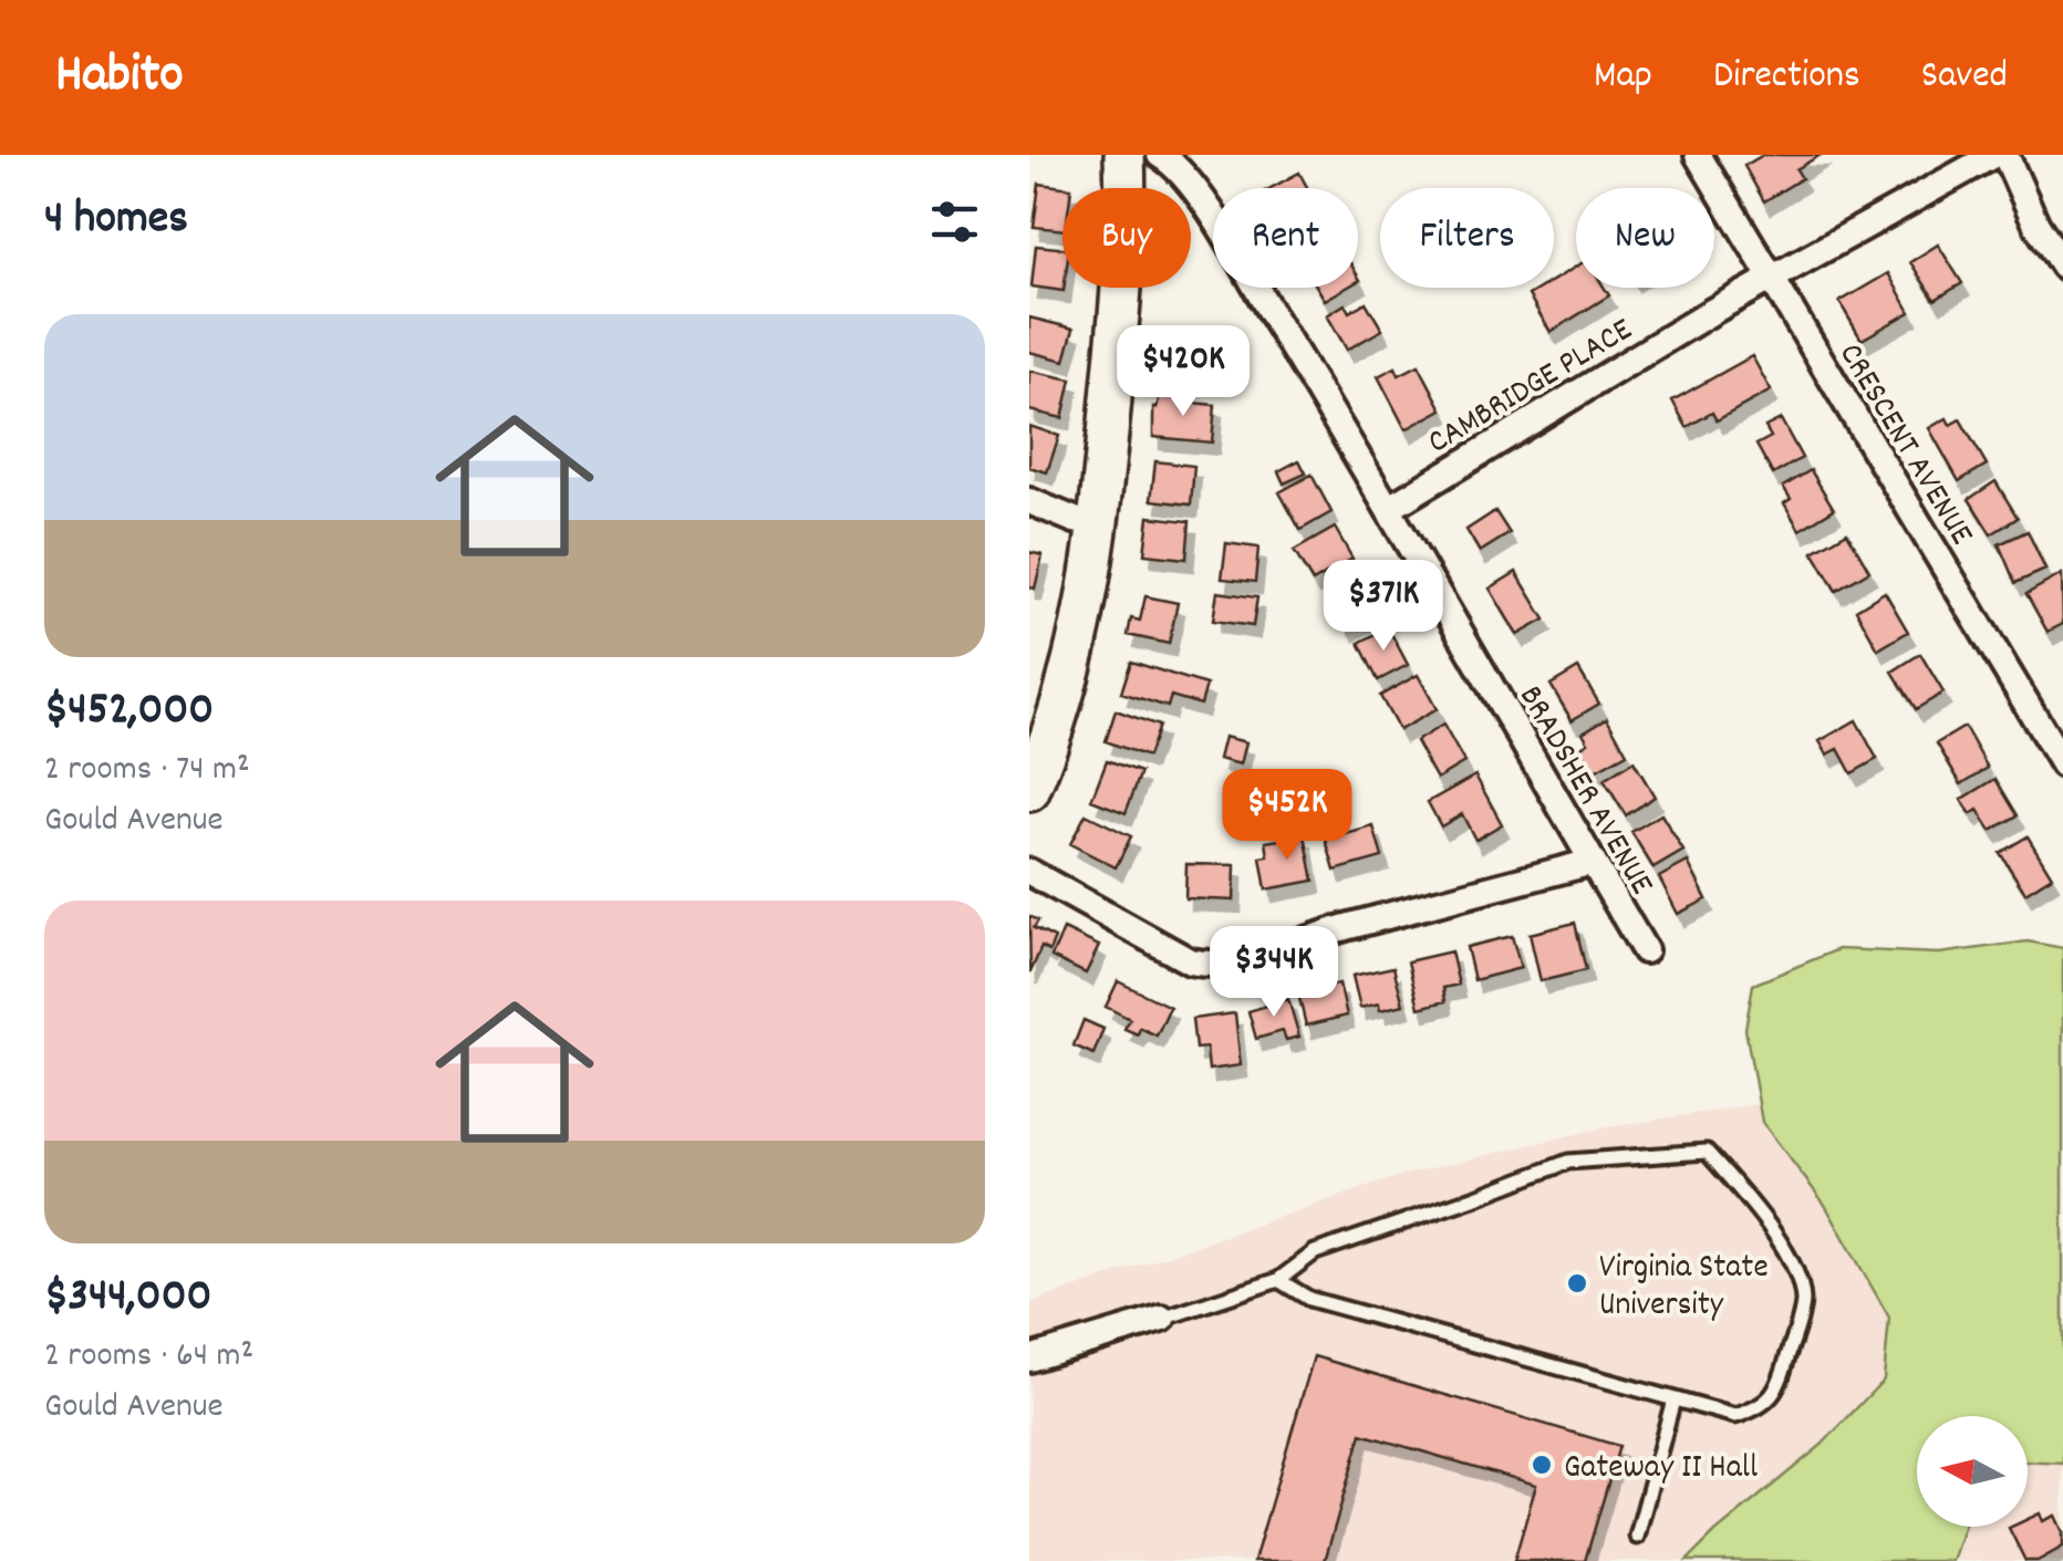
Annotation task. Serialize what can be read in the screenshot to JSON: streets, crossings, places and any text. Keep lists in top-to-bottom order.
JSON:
{
  "streets": {
    "street": ["CAMBRIDGE PLACE", "CRESCENT AVENUE", "BRADSHER AVENUE"]
  },
  "crossings": [
    ["CAMBRIDGE PLACE", "CRESCENT AVENUE"],
    ["CAMBRIDGE PLACE", "BRADSHER AVENUE"]
  ],
  "places": ["Virginia State University", "Gateway II Hall"],
  "north": "left",
  "page": {
    "header": "Habito",
    "nav": ["Map", "Directions", "Saved"],
    "heading": "4 homes",
    "chip": [
      "Buy",
      "Rent",
      "Filters",
      "New"
    ],
    "list": [
      {
        "name": "$452,000",
        "note": "2 rooms · 74 m² · Gould Avenue"
      },
      {
        "name": "$344,000",
        "note": "2 rooms · 64 m² · Gould Avenue"
      }
    ],
    "price": [
      "$420K",
      "$371K",
      "$452K",
      "$344K"
    ]
  }
}
